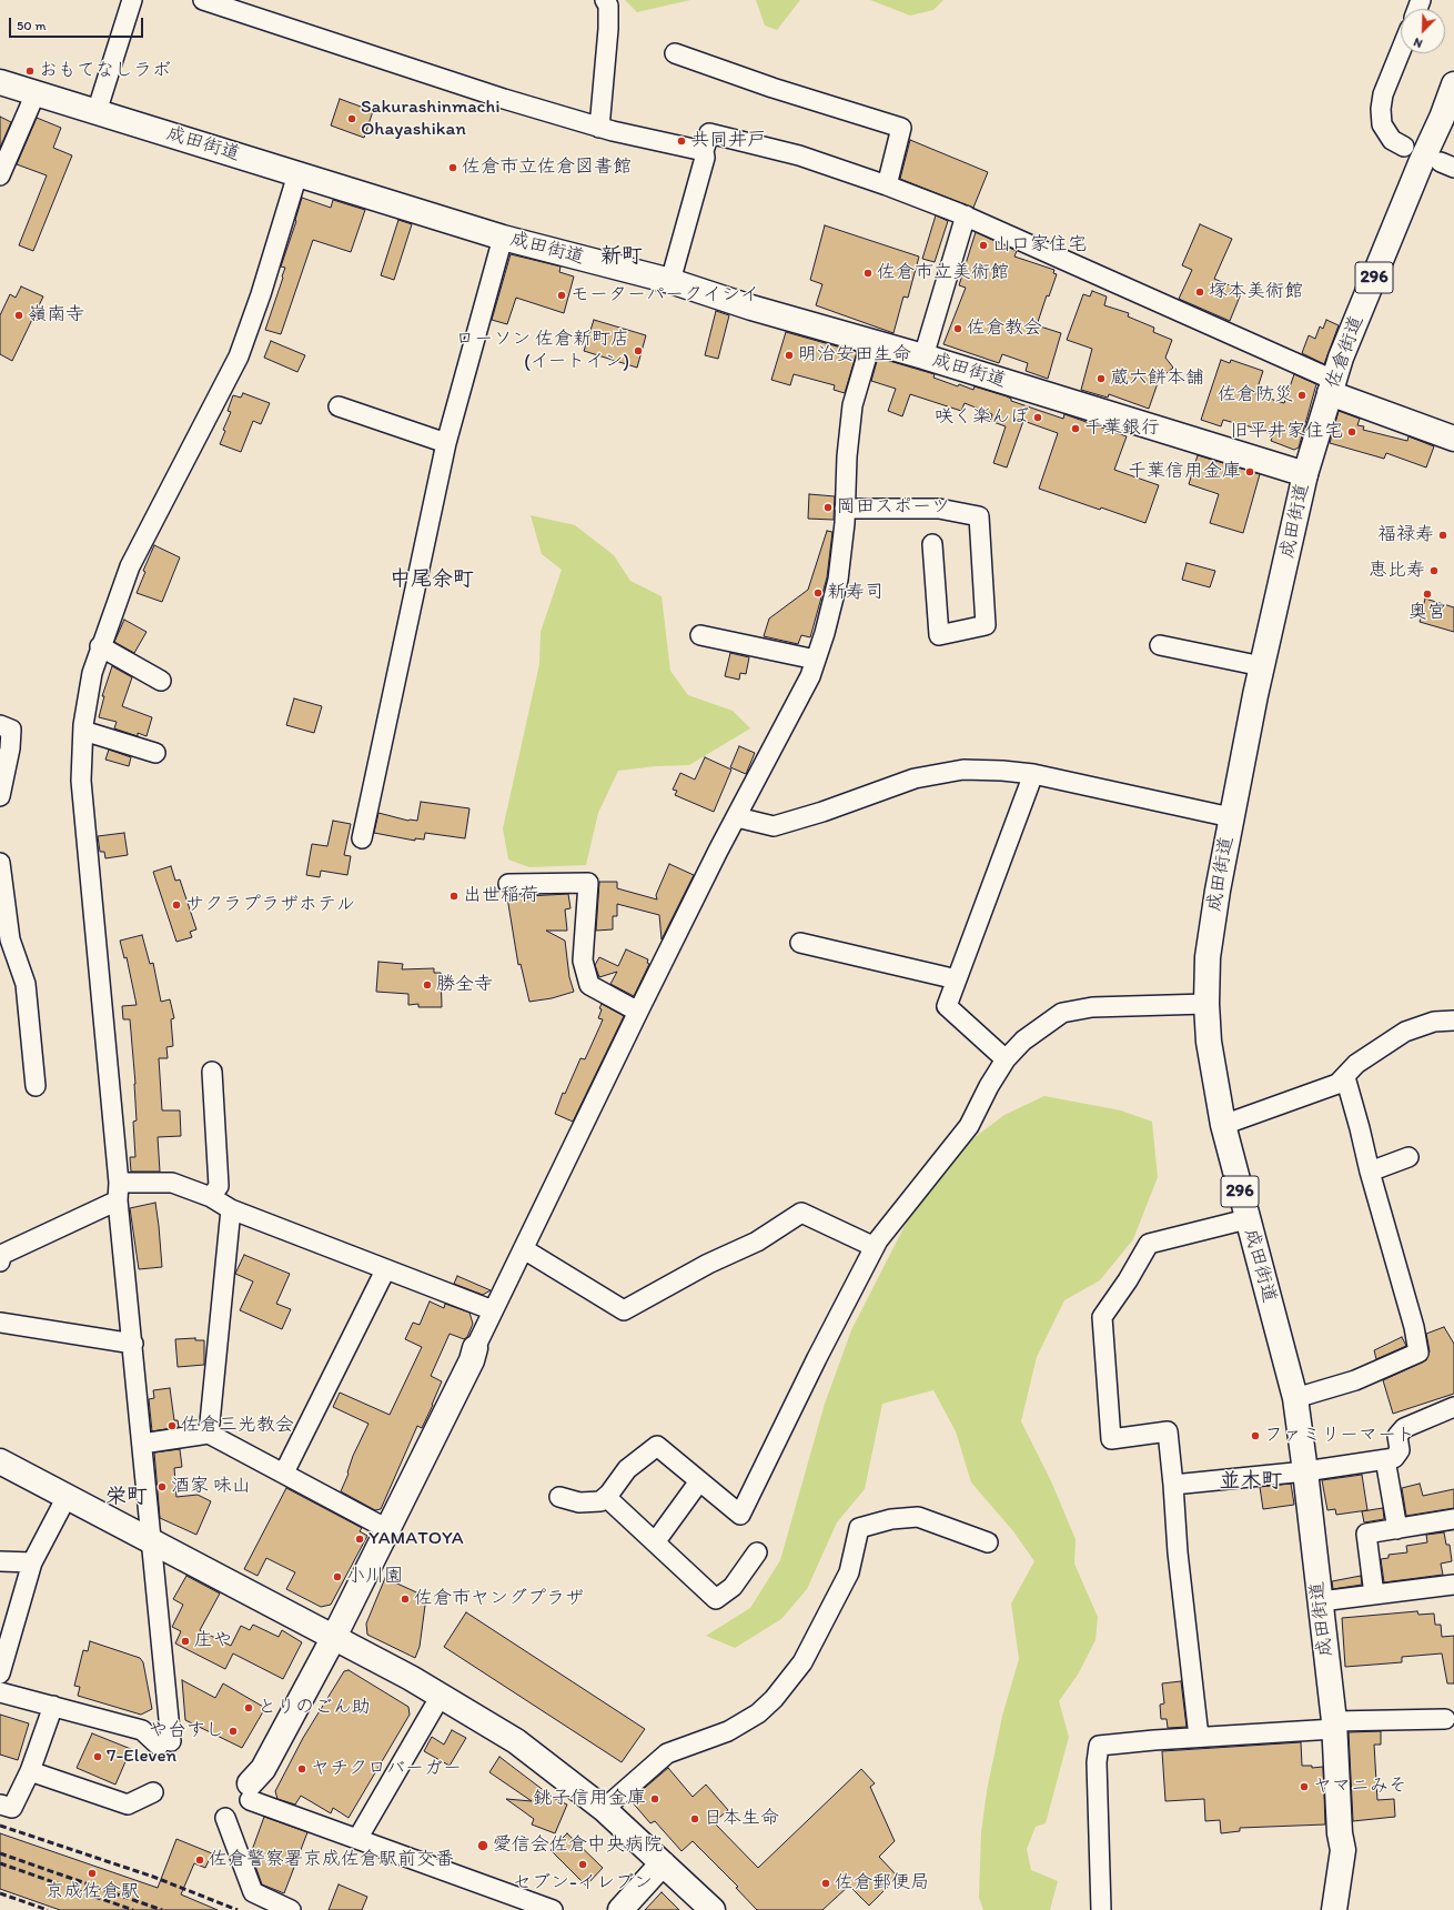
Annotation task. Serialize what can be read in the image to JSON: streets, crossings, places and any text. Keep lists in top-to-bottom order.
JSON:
{
  "streets": {
    "main road": ["成田街道", "296", "佐倉街道"]
  },
  "crossings": [
    ["成田街道", "佐倉街道"]
  ],
  "districts": [
    "新町",
    "中尾余町",
    "並木町",
    "栄町"
  ],
  "places": [
    "おもてなしラボ",
    "Sakurashinmachi Ohayashikan",
    "共同井戸",
    "佐倉市立佐倉図書館",
    "山口家住宅",
    "佐倉市立美術館",
    "塚本美術館",
    "モーターパークイシイ",
    "嶺南寺",
    "佐倉教会",
    "ローソン 佐倉新町店 (イートイン)",
    "明治安田生命",
    "蔵六餅本舗",
    "佐倉防災",
    "咲く楽んぼ",
    "千葉銀行",
    "旧平井家住宅",
    "千葉信用金庫",
    "岡田スポーツ",
    "福禄寿",
    "恵比寿",
    "新寿司",
    "奥宮",
    "出世稲荷",
    "サクラプラザホテル",
    "勝全寺",
    "佐倉三光教会",
    "ファミリーマート",
    "酒家 味山",
    "YAMATOYA",
    "小川園",
    "佐倉市ヤングプラザ",
    "庄や",
    "とりのごん助",
    "や台すし",
    "7-Eleven",
    "ヤチクロバーガー",
    "ヤマニみそ",
    "銚子信用金庫",
    "日本生命",
    "愛信会佐倉中央病院",
    "佐倉警察署京成佐倉駅前交番",
    "セブン-イレブン",
    "京成佐倉駅",
    "佐倉郵便局"
  ],
  "scale_bar": "50 m",
  "north": "bottom left"
}
